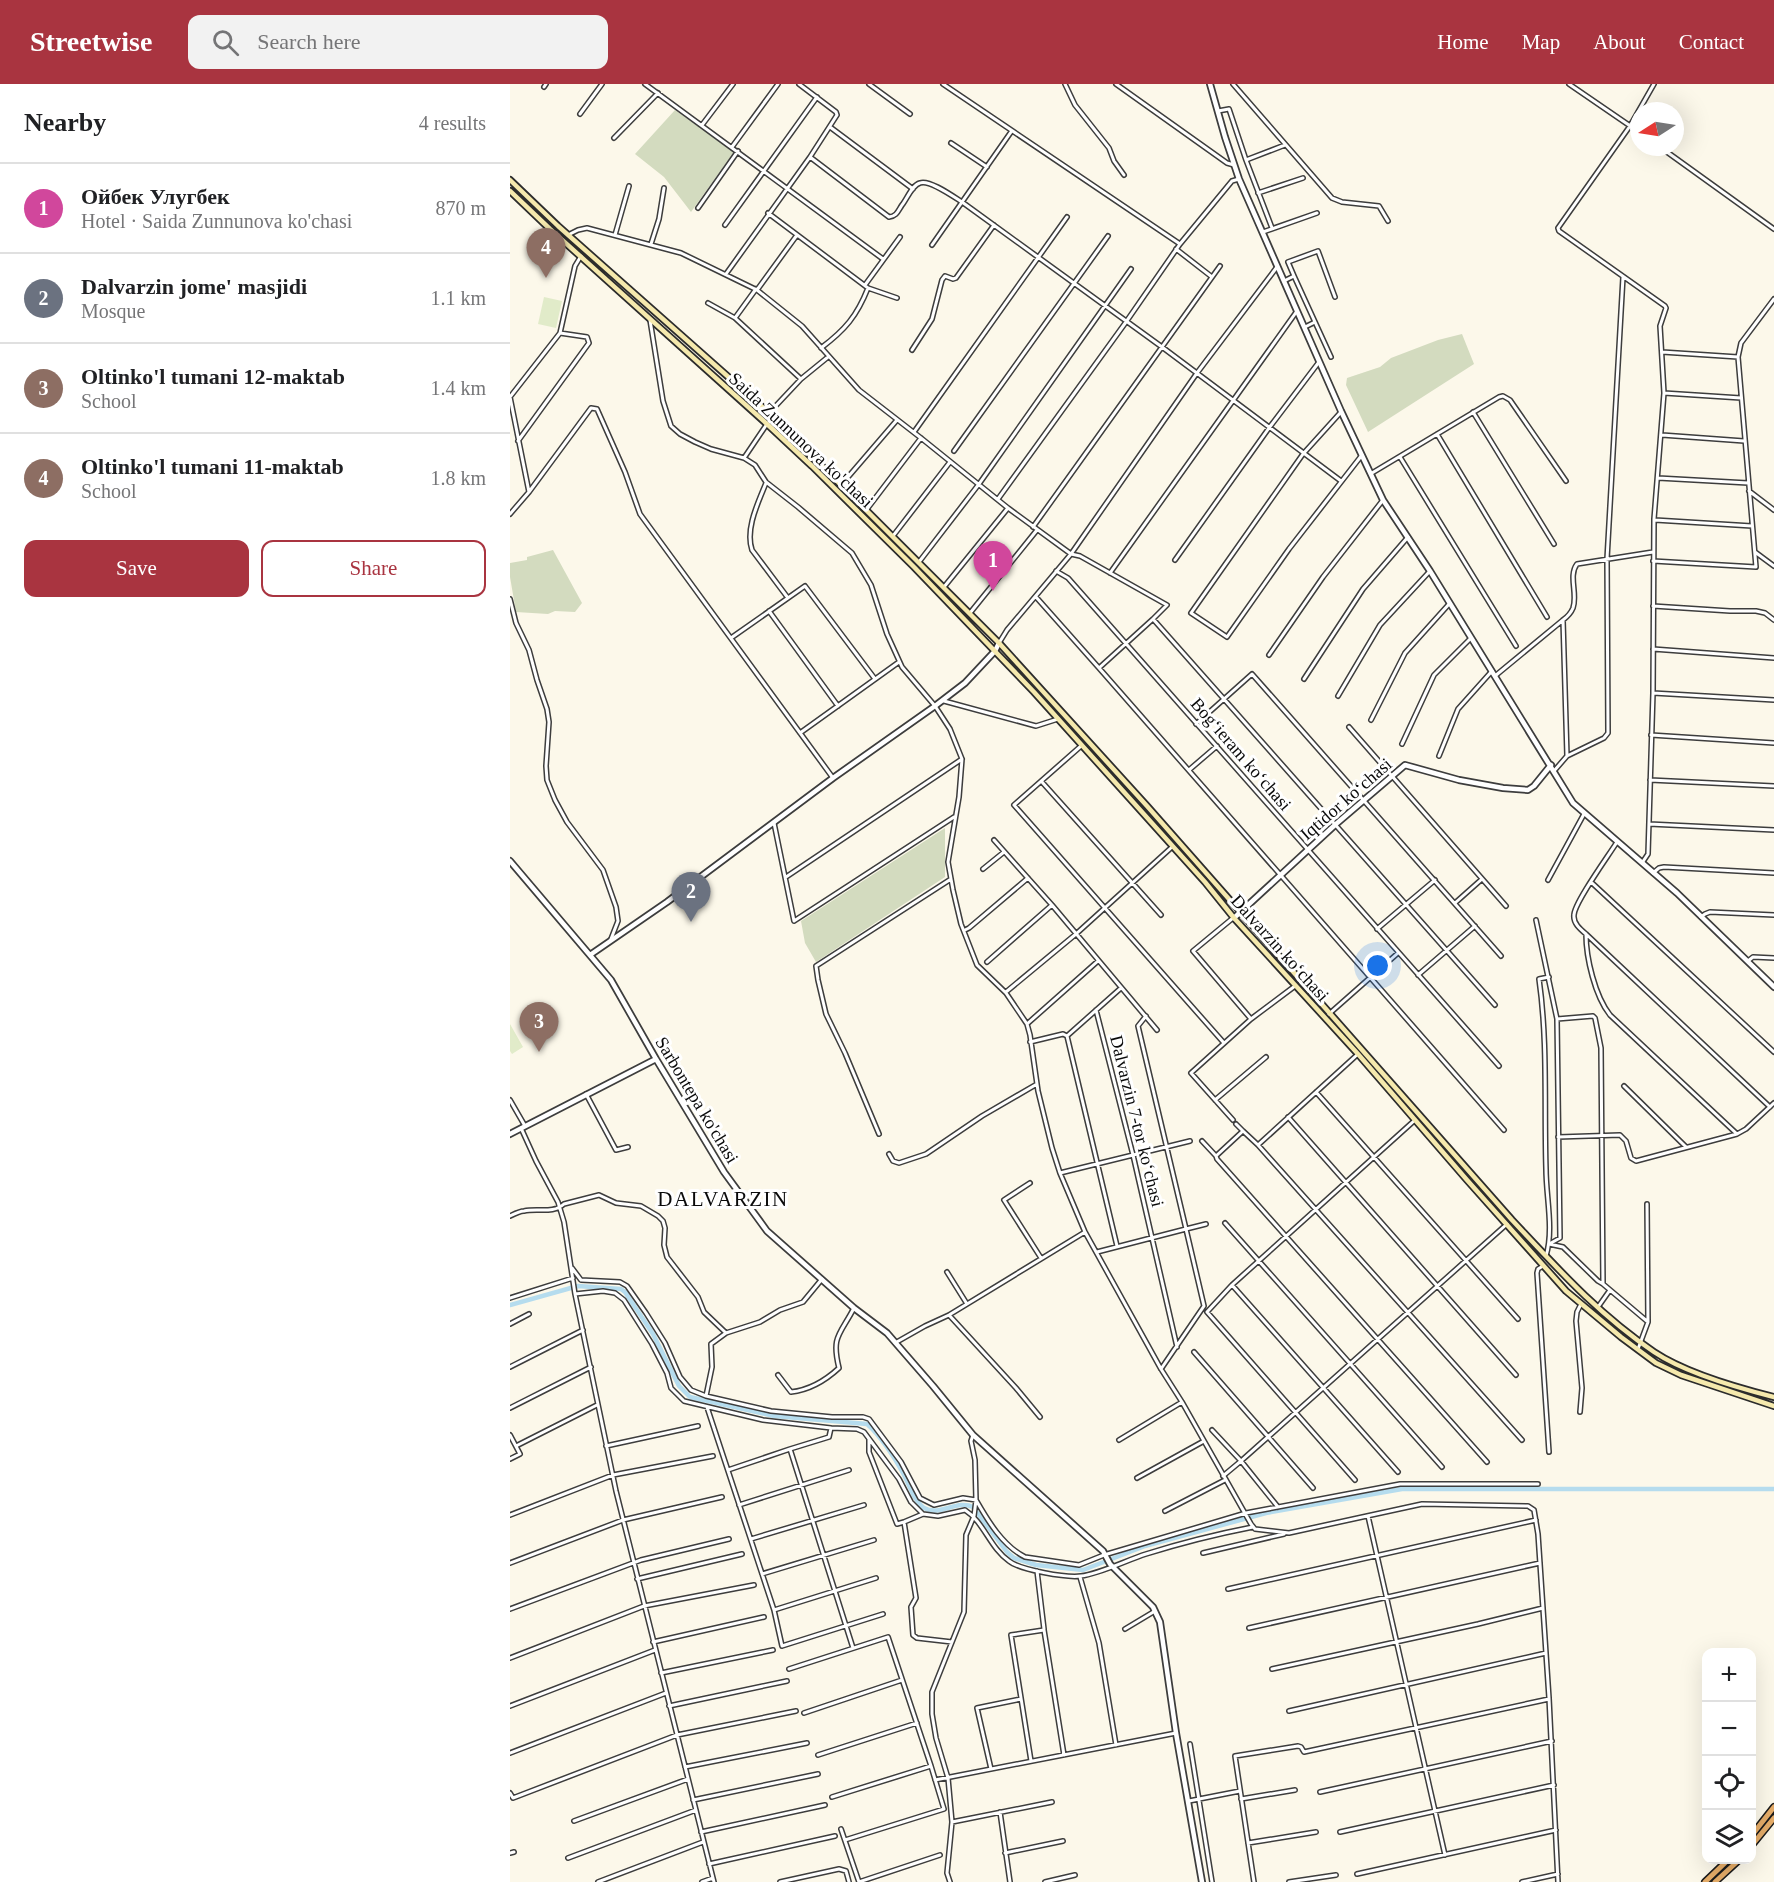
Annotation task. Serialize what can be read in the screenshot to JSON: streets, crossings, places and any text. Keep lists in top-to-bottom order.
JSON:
{
  "streets": {
    "main road": ["Saida Zunnunova ko'chasi", "Dalvarzin koʻchasi"],
    "street": [
      "Bogʻieram koʻchasi",
      "Iqtidor koʻchasi",
      "Sarbontepa ko'chasi",
      "Dalvarzin 7-tor koʻchasi"
    ]
  },
  "crossings": [
    ["Saida Zunnunova ko'chasi", "Dalvarzin koʻchasi"],
    ["Bogʻieram koʻchasi", "Iqtidor koʻchasi"],
    ["Iqtidor koʻchasi", "Dalvarzin koʻchasi"]
  ],
  "districts": ["DALVARZIN"],
  "north": "left",
  "page": {
    "header": "Streetwise",
    "search": "Search here",
    "nav": [
      "Home",
      "Map",
      "About",
      "Contact"
    ],
    "heading": ["Nearby", "4 results"],
    "list": [
      {
        "mark": "1",
        "name": "Ойбек Улугбек",
        "note": "Hotel · Saida Zunnunova ko'chasi",
        "value": "870 m"
      },
      {
        "mark": "2",
        "name": "Dalvarzin jome' masjidi",
        "note": "Mosque",
        "value": "1.1 km"
      },
      {
        "mark": "3",
        "name": "Oltinko'l tumani 12-maktab",
        "note": "School",
        "value": "1.4 km"
      },
      {
        "mark": "4",
        "name": "Oltinko'l tumani 11-maktab",
        "note": "School",
        "value": "1.8 km"
      }
    ],
    "pins": [
      "4",
      "1",
      "2",
      "3"
    ],
    "buttons": ["Save", "Share"],
    "map_buttons": ["+", "−"]
  }
}
